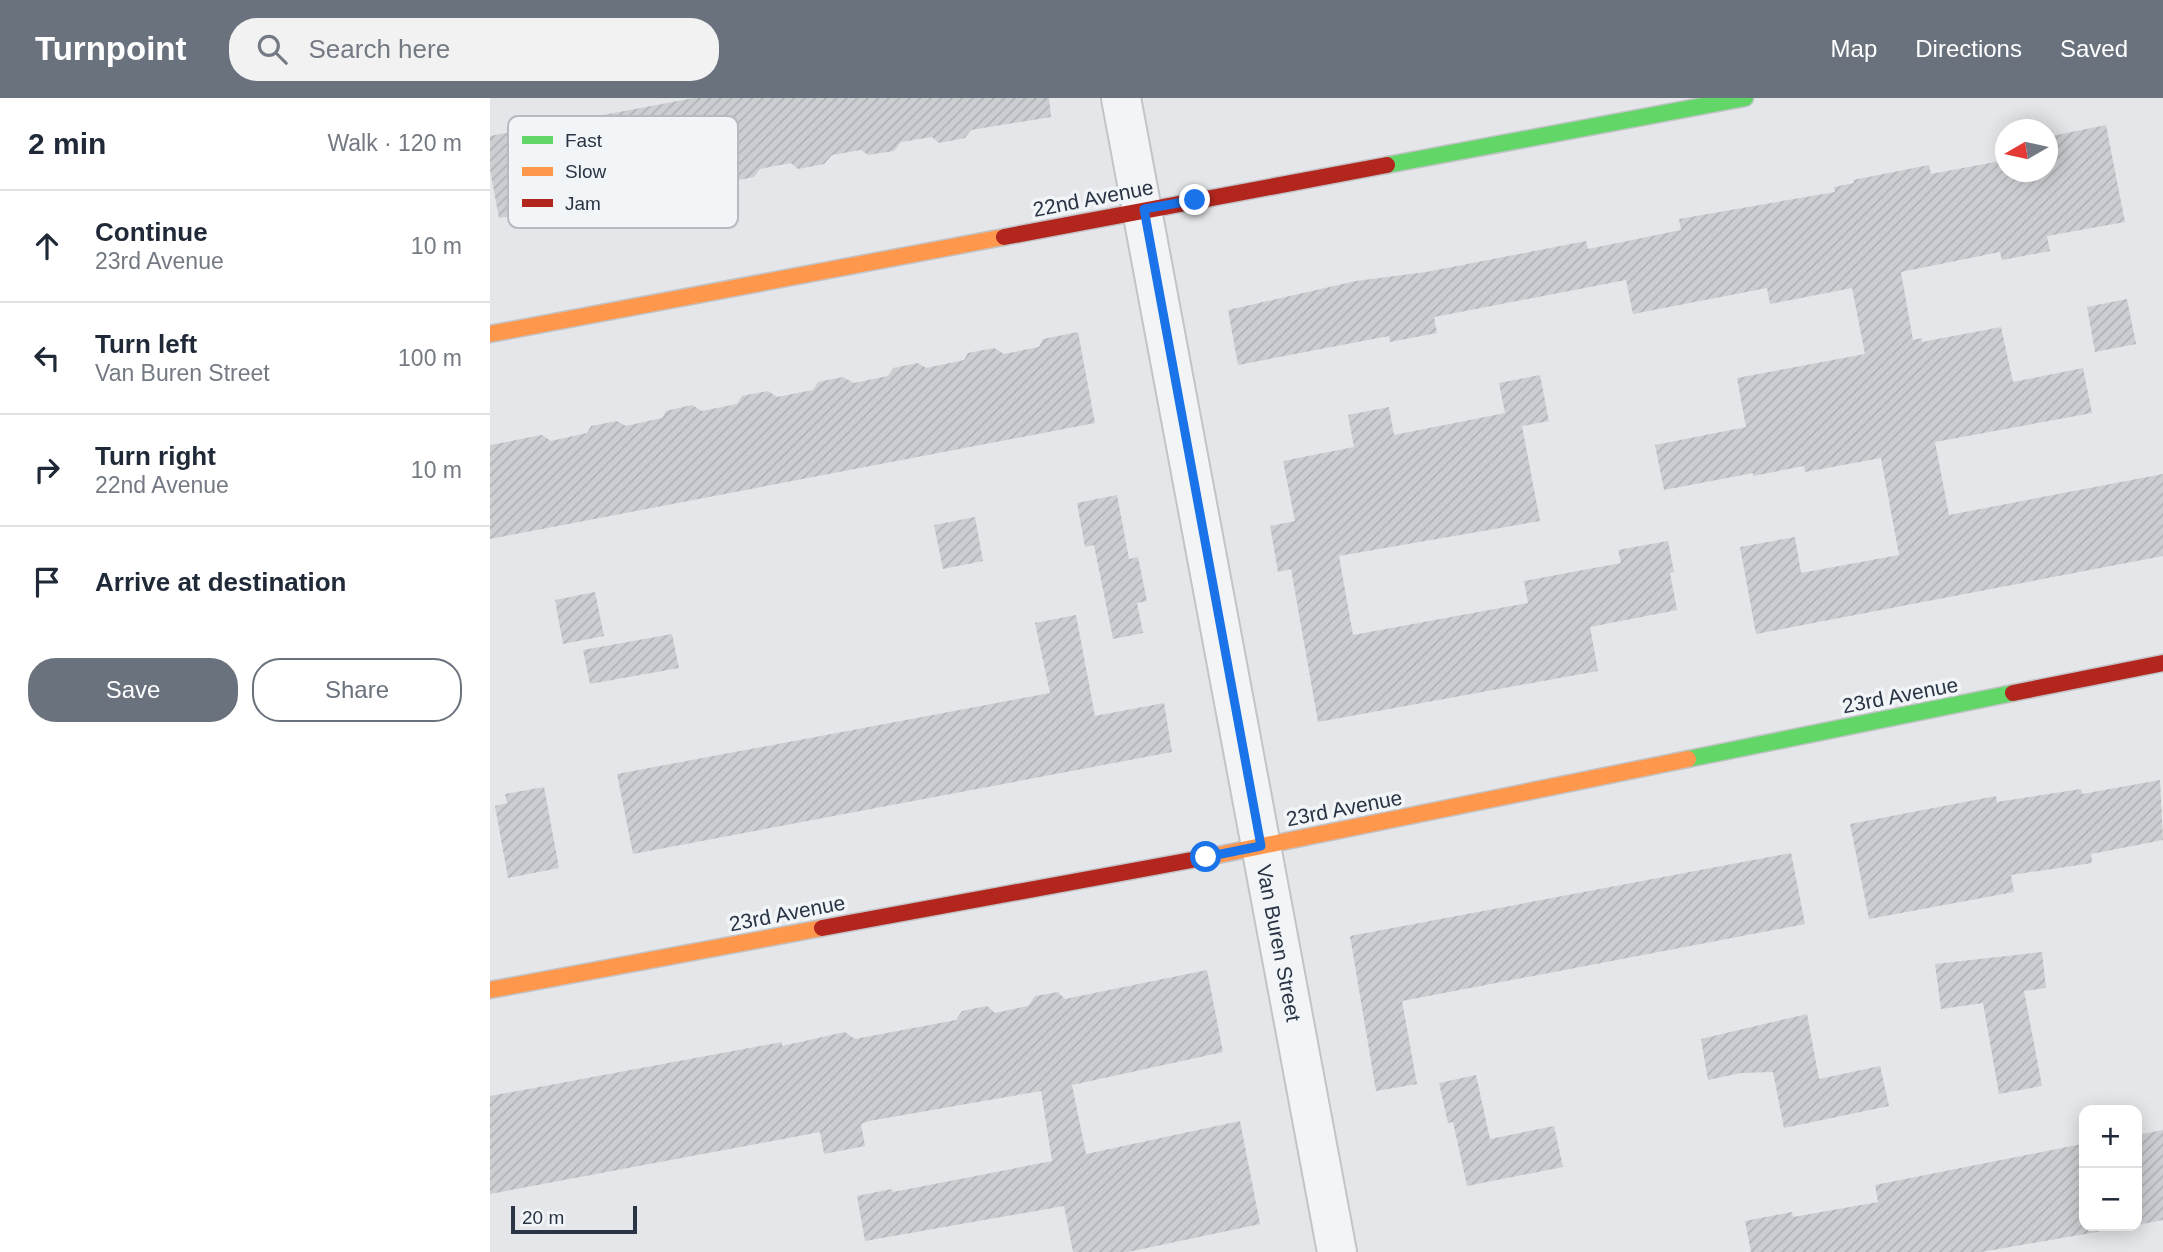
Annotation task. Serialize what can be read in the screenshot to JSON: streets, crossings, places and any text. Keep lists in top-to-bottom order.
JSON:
{
  "streets": {
    "street": ["22nd Avenue", "23rd Avenue", "Van Buren Street"]
  },
  "crossings": [
    ["22nd Avenue", "Van Buren Street"],
    ["23rd Avenue", "Van Buren Street"]
  ],
  "legend": ["Fast", "Slow", "Jam"],
  "scale_bar": "20 m",
  "north": "left",
  "page": {
    "header": "Turnpoint",
    "search": "Search here",
    "nav": ["Map", "Directions", "Saved"],
    "heading": ["2 min", "Walk · 120 m"],
    "list": [
      ["Continue", "23rd Avenue", "10 m"],
      ["Turn left", "Van Buren Street", "100 m"],
      ["Turn right", "22nd Avenue", "10 m"],
      "Arrive at destination"
    ],
    "buttons": ["Save", "Share"],
    "map_buttons": ["+", "−"],
    "scale": "20 m"
  }
}
